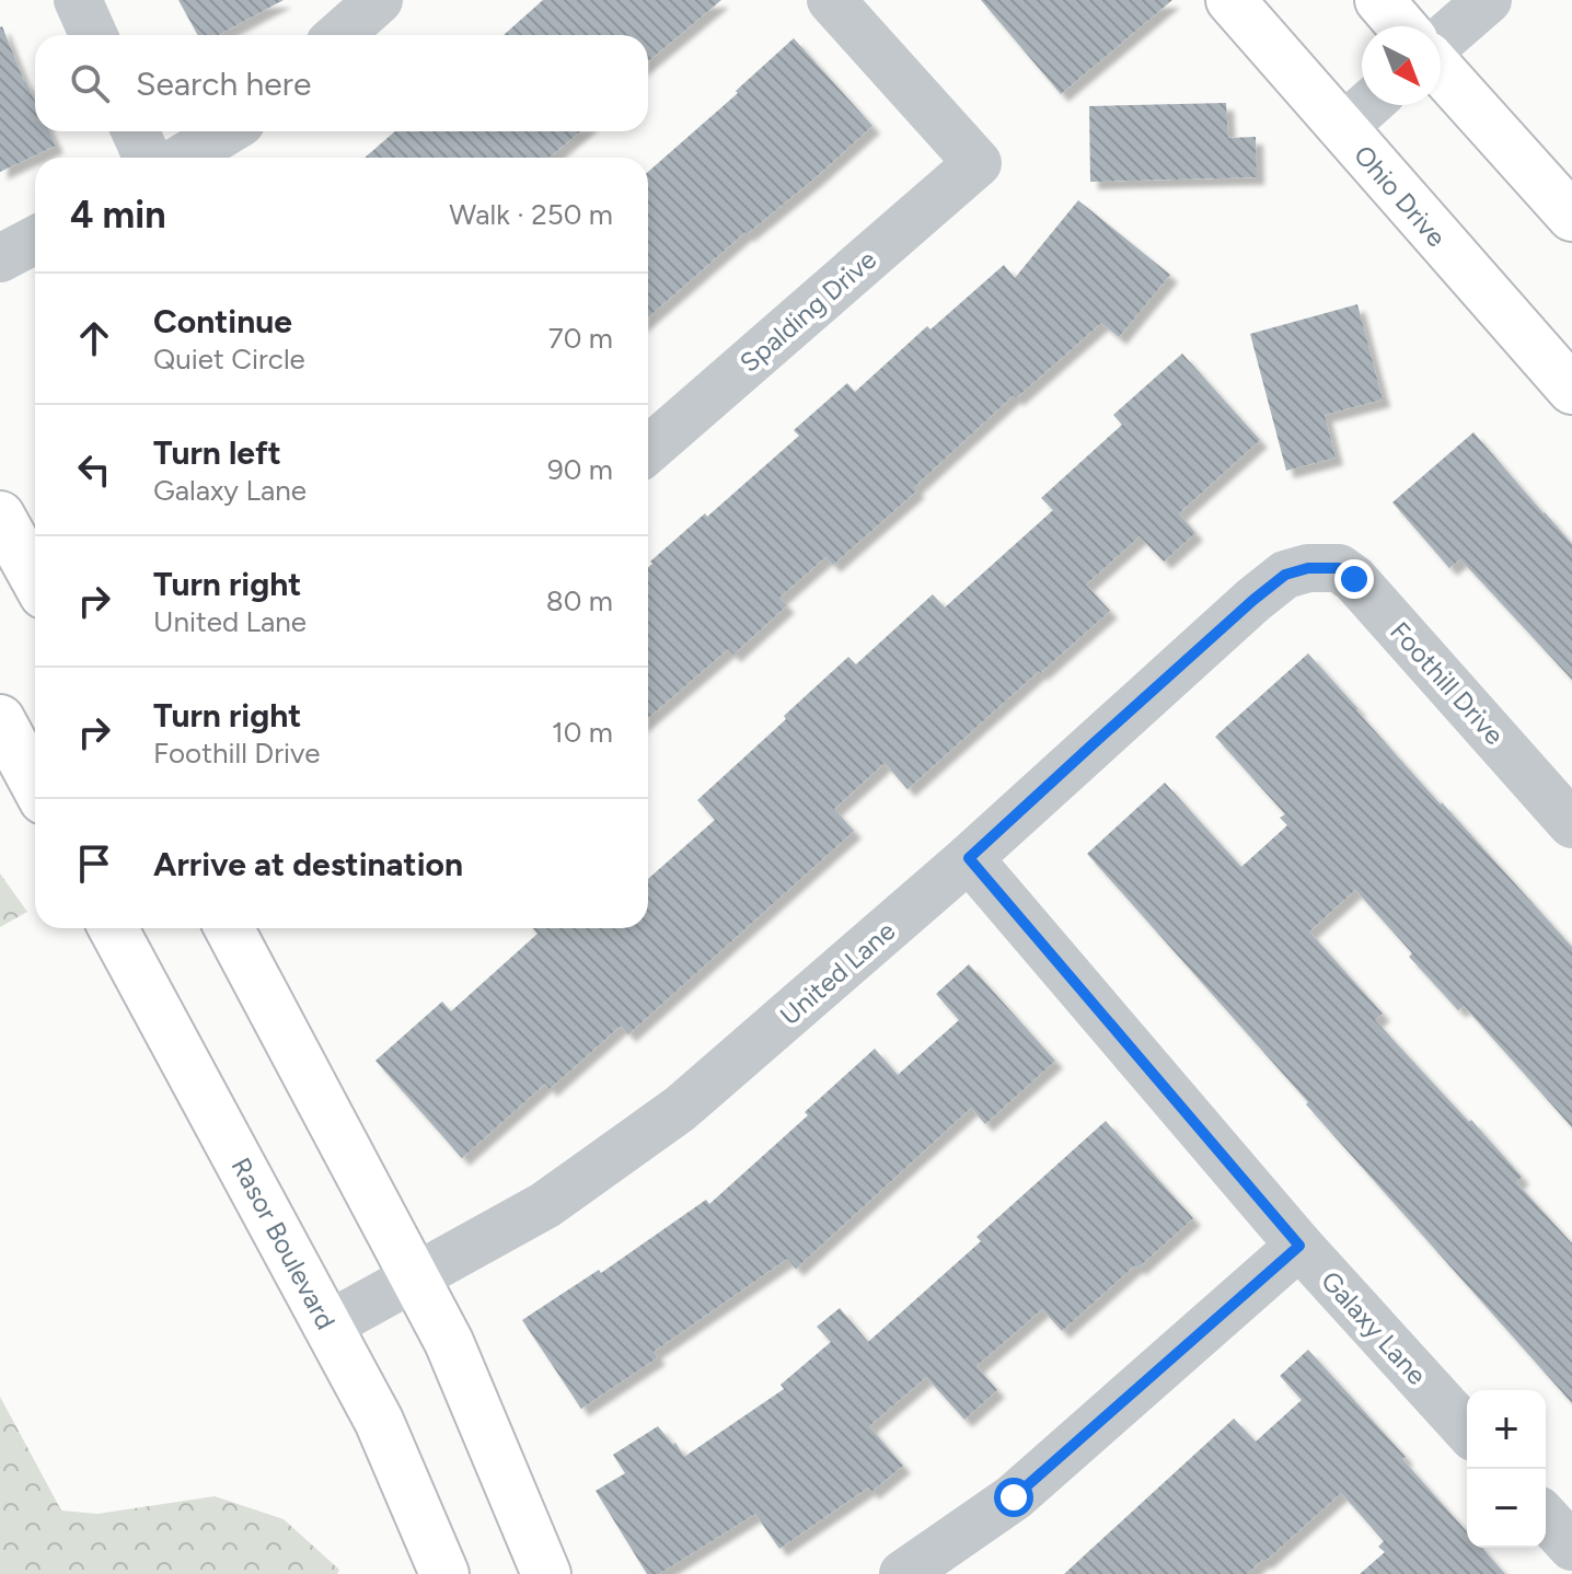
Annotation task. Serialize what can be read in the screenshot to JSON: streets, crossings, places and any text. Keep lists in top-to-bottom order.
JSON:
{
  "streets": {
    "main road": ["Ohio Drive", "Rasor Boulevard"],
    "street": [
      "Spalding Drive",
      "Foothill Drive",
      "United Lane",
      "Galaxy Lane"
    ]
  },
  "crossings": [
    ["Foothill Drive", "United Lane"],
    ["United Lane", "Rasor Boulevard"],
    ["United Lane", "Galaxy Lane"]
  ],
  "north": "bottom right",
  "page": {
    "search": "Search here",
    "heading": ["4 min", "Walk · 250 m"],
    "list": [
      ["Continue", "Quiet Circle", "70 m"],
      ["Turn left", "Galaxy Lane", "90 m"],
      ["Turn right", "United Lane", "80 m"],
      ["Turn right", "Foothill Drive", "10 m"],
      "Arrive at destination"
    ],
    "map_buttons": ["+", "−"]
  }
}
